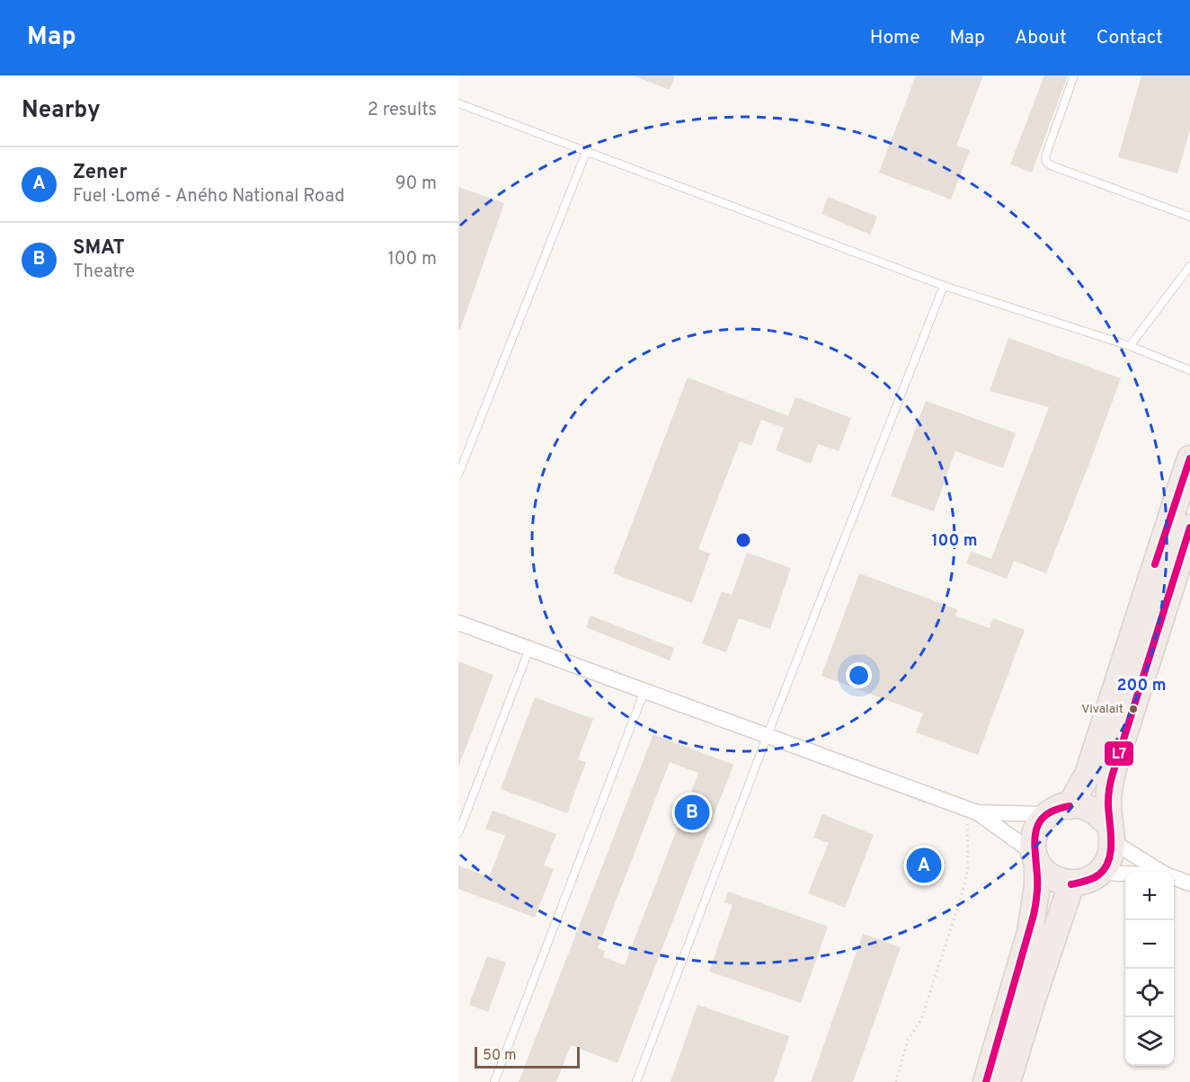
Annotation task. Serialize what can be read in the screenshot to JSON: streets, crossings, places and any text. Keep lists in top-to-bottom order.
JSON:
{
  "places": ["Vivalait"],
  "lines": ["transit line L7"],
  "scale_bar": "50 m",
  "page": {
    "header": "Map",
    "nav": [
      "Home",
      "Map",
      "About",
      "Contact"
    ],
    "heading": ["Nearby", "2 results"],
    "list": [
      {
        "mark": "A",
        "name": "Zener",
        "note": "Fuel · Lomé - Aného National Road",
        "value": "90 m"
      },
      {
        "mark": "B",
        "name": "SMAT",
        "note": "Theatre",
        "value": "100 m"
      }
    ],
    "pins": ["B", "A"],
    "map_buttons": ["+", "−"],
    "scale": "50 m"
  },
  "rings": ["100 m", "200 m"]
}
